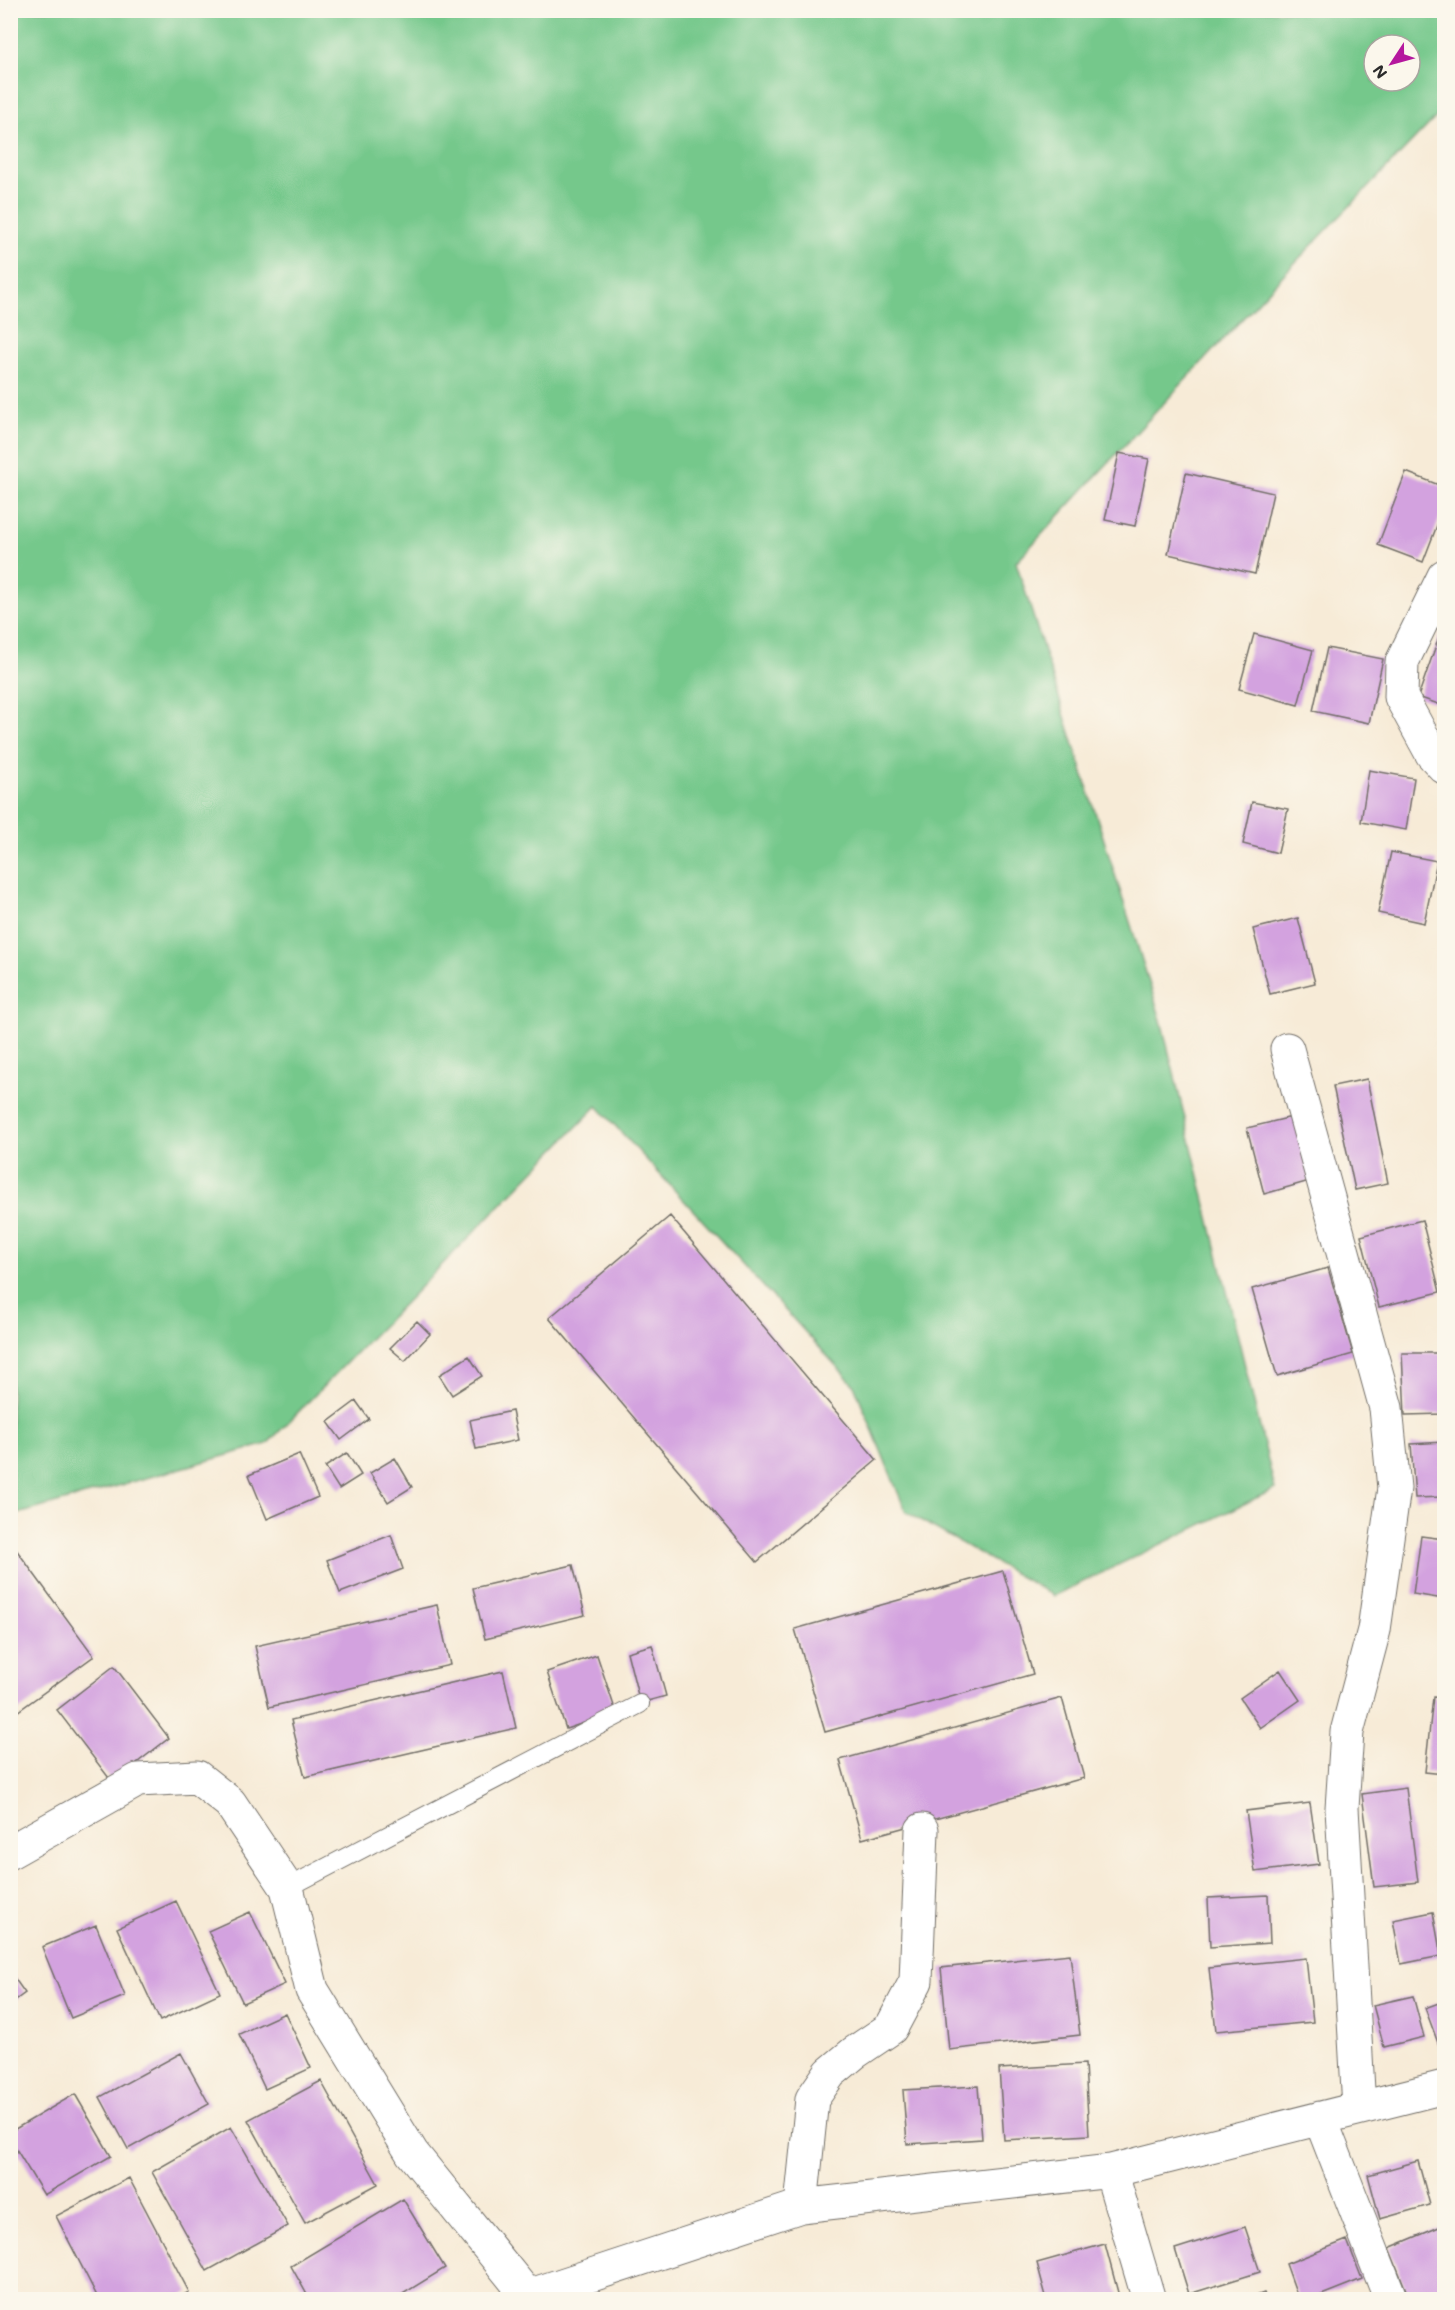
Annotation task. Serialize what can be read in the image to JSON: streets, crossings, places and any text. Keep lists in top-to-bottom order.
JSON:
{
  "north": "bottom left"
}
